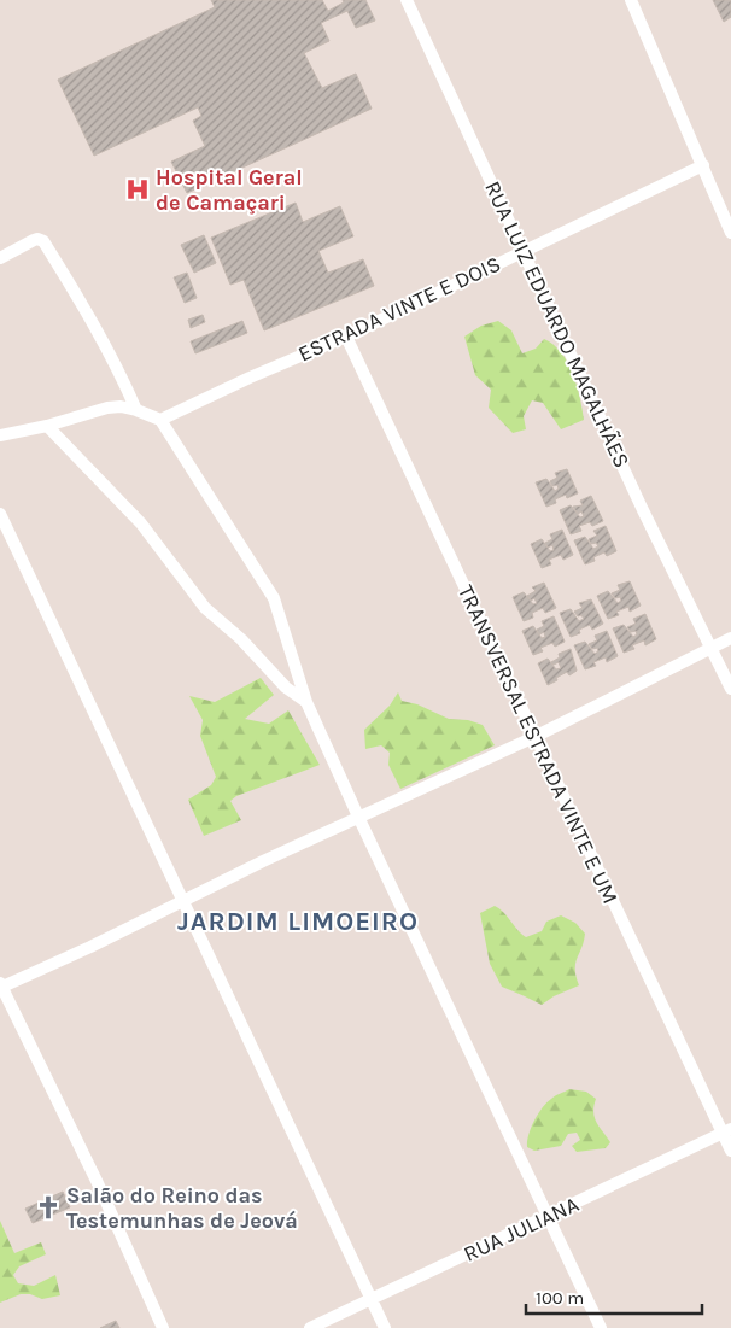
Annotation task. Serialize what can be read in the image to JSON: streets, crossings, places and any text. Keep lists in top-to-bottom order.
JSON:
{
  "streets": {
    "street": [
      "ESTRADA VINTE E DOIS",
      "RUA LUIZ EDUARDO MAGALHÃES",
      "TRANSVERSAL ESTRADA VINTE E UM",
      "RUA JULIANA"
    ]
  },
  "crossings": [
    ["ESTRADA VINTE E DOIS", "RUA LUIZ EDUARDO MAGALHÃES"],
    ["ESTRADA VINTE E DOIS", "TRANSVERSAL ESTRADA VINTE E UM"],
    ["TRANSVERSAL ESTRADA VINTE E UM", "RUA JULIANA"]
  ],
  "districts": ["JARDIM LIMOEIRO"],
  "places": {
    "hospital": ["Hospital Geral de Camaçari"],
    "church": ["Salão do Reino das Testemunhas de Jeová"]
  },
  "scale_bar": "100 m"
}
